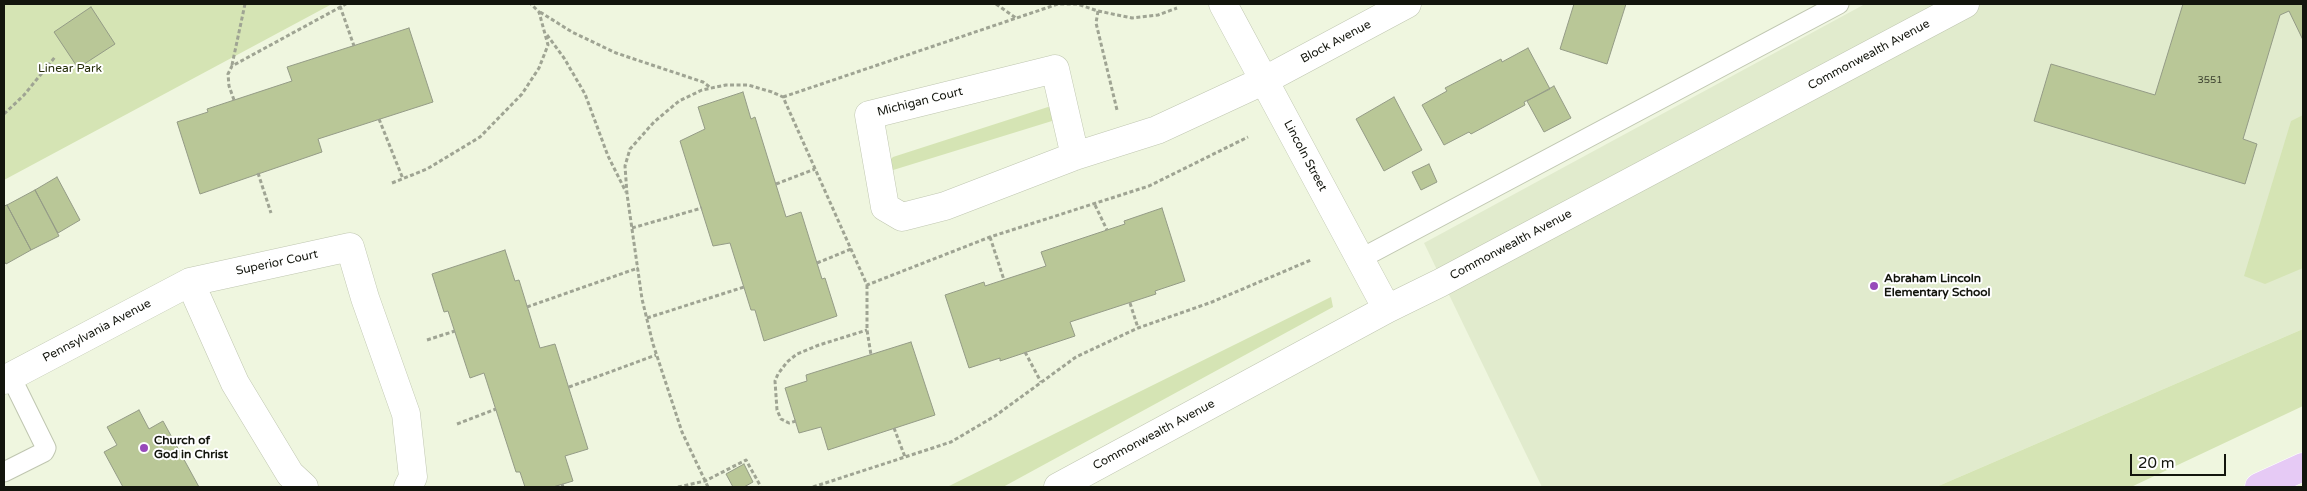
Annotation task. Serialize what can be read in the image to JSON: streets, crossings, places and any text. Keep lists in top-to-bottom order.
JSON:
{
  "streets": {
    "street": [
      "Block Avenue",
      "Commonwealth Avenue",
      "Michigan Court",
      "Lincoln Street",
      "Superior Court",
      "Pennsylvania Avenue"
    ]
  },
  "crossings": [
    ["Block Avenue", "Michigan Court"],
    ["Block Avenue", "Lincoln Street"],
    ["Commonwealth Avenue", "Lincoln Street"],
    ["Michigan Court", "Lincoln Street"],
    ["Superior Court", "Pennsylvania Avenue"]
  ],
  "parks": ["Linear Park"],
  "places": ["Abraham Lincoln Elementary School", "Church of God in Christ"],
  "house_numbers": ["3551"],
  "scale_bar": "20 m"
}
